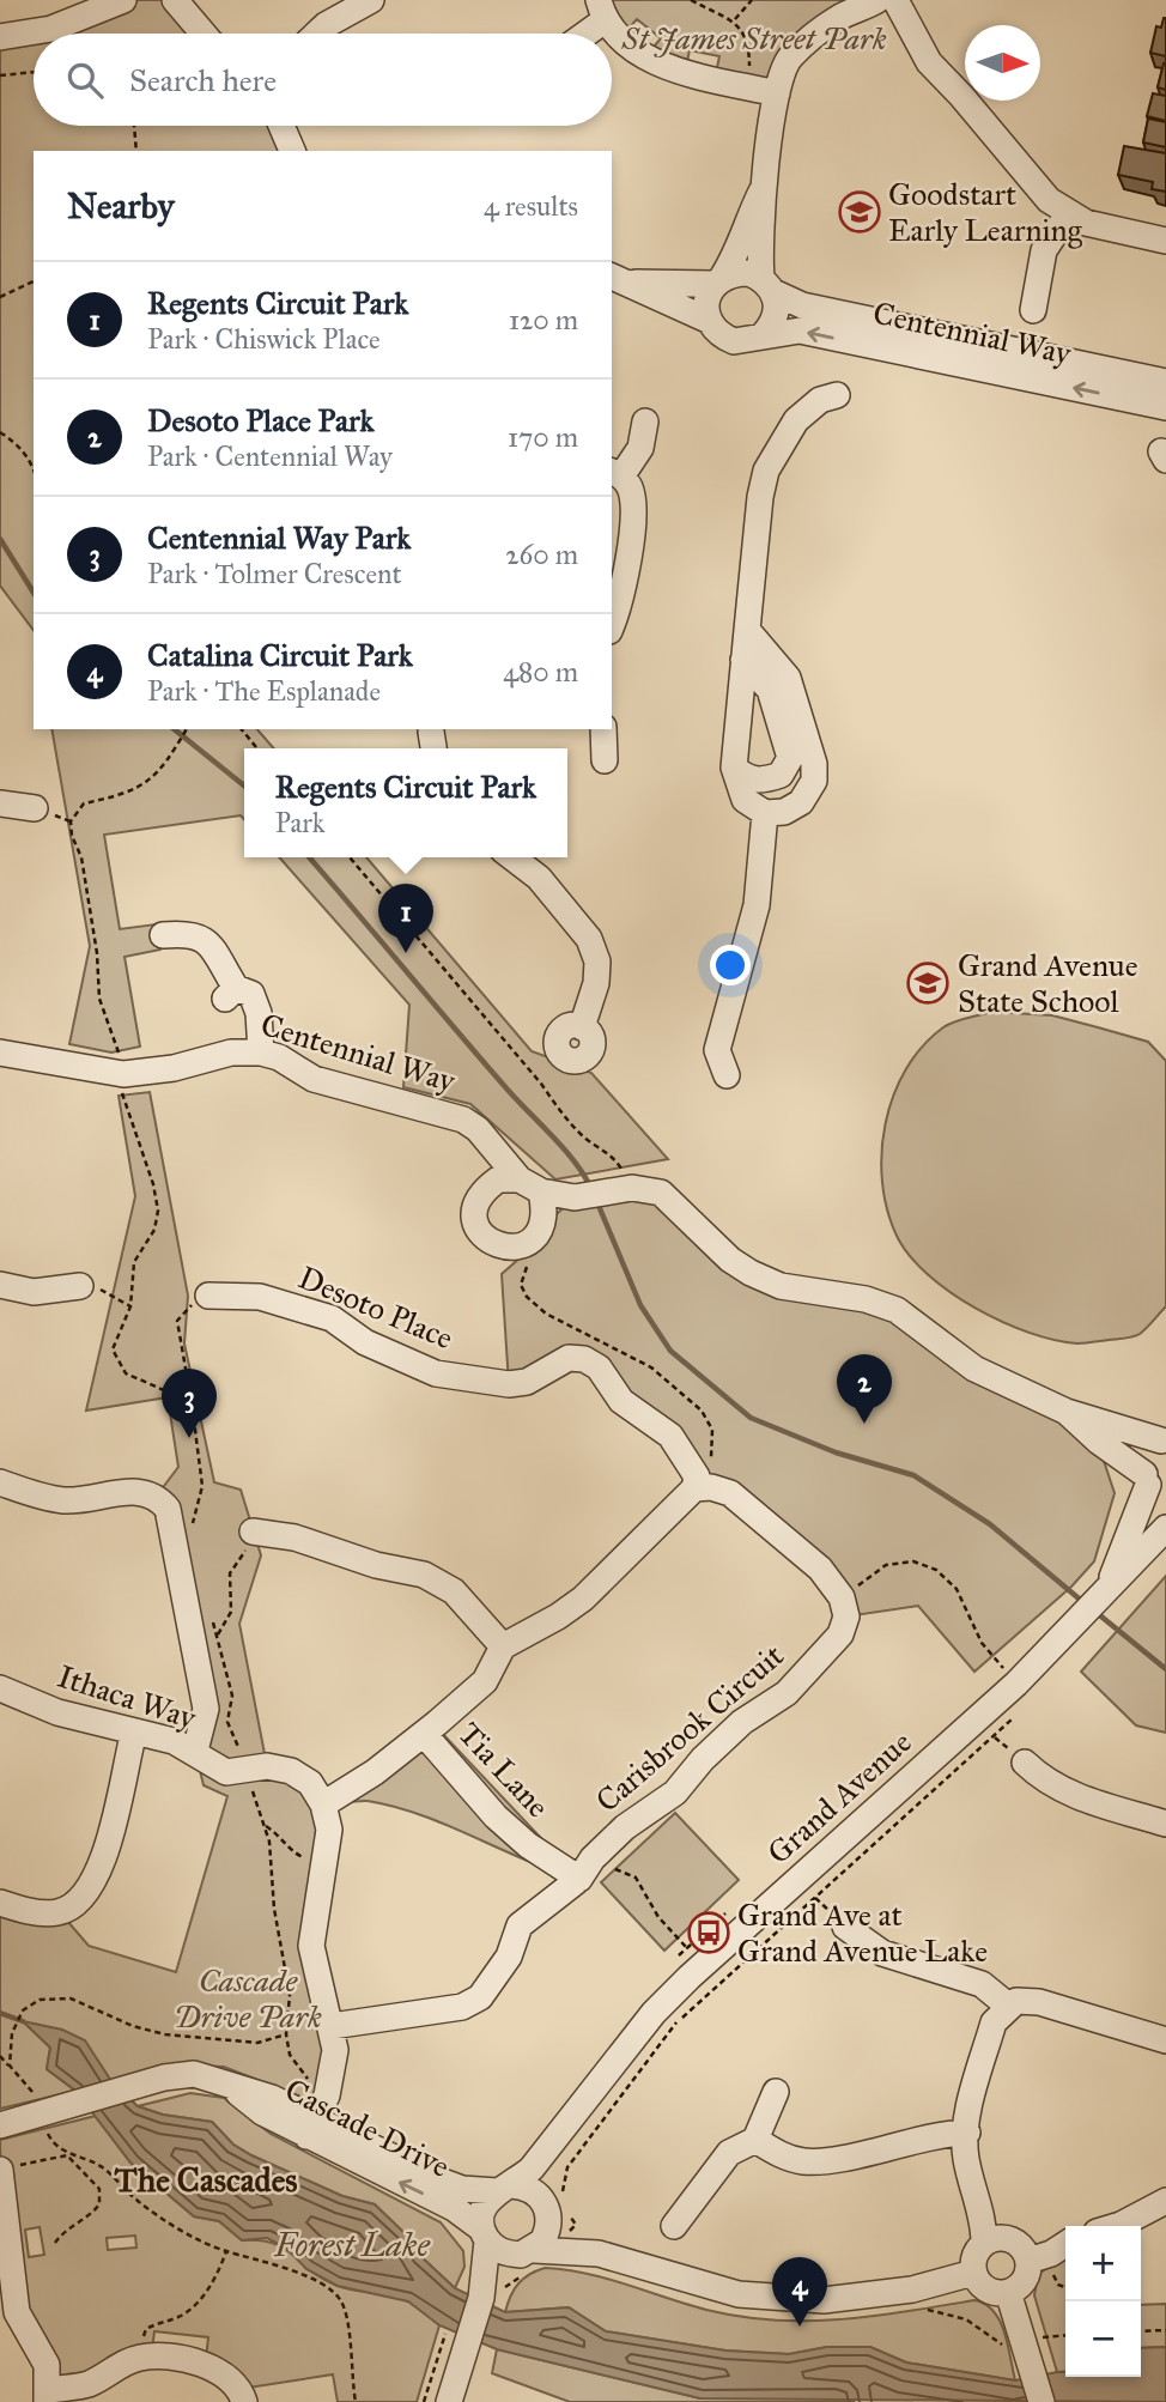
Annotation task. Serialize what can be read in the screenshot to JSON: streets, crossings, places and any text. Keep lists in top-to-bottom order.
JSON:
{
  "streets": {
    "street": [
      "Centennial Way",
      "Desoto Place",
      "Ithaca Way",
      "Carisbrook Circuit",
      "Tia Lane",
      "Grand Avenue",
      "Cascade Drive"
    ]
  },
  "crossings": [
    ["Carisbrook Circuit", "Tia Lane"],
    ["Grand Avenue", "Cascade Drive"]
  ],
  "districts": ["The Cascades"],
  "water": ["Forest Lake"],
  "parks": ["St James Street Park", "Cascade Drive Park"],
  "places": {
    "school or university": ["Goodstart Early Learning", "Grand Avenue State School"],
    "bus stop": ["Grand Ave at Grand Avenue Lake"]
  },
  "north": "right",
  "page": {
    "search": "Search here",
    "heading": ["Nearby", "4 results"],
    "list": [
      {
        "mark": "1",
        "name": "Regents Circuit Park",
        "note": "Park · Chiswick Place",
        "value": "120 m"
      },
      {
        "mark": "2",
        "name": "Desoto Place Park",
        "note": "Park · Centennial Way",
        "value": "170 m"
      },
      {
        "mark": "3",
        "name": "Centennial Way Park",
        "note": "Park · Tolmer Crescent",
        "value": "260 m"
      },
      {
        "mark": "4",
        "name": "Catalina Circuit Park",
        "note": "Park · The Esplanade",
        "value": "480 m"
      }
    ],
    "popup": ["Regents Circuit Park", "Park"],
    "pins": [
      "1",
      "2",
      "3",
      "4"
    ],
    "map_buttons": ["+", "−"]
  }
}
